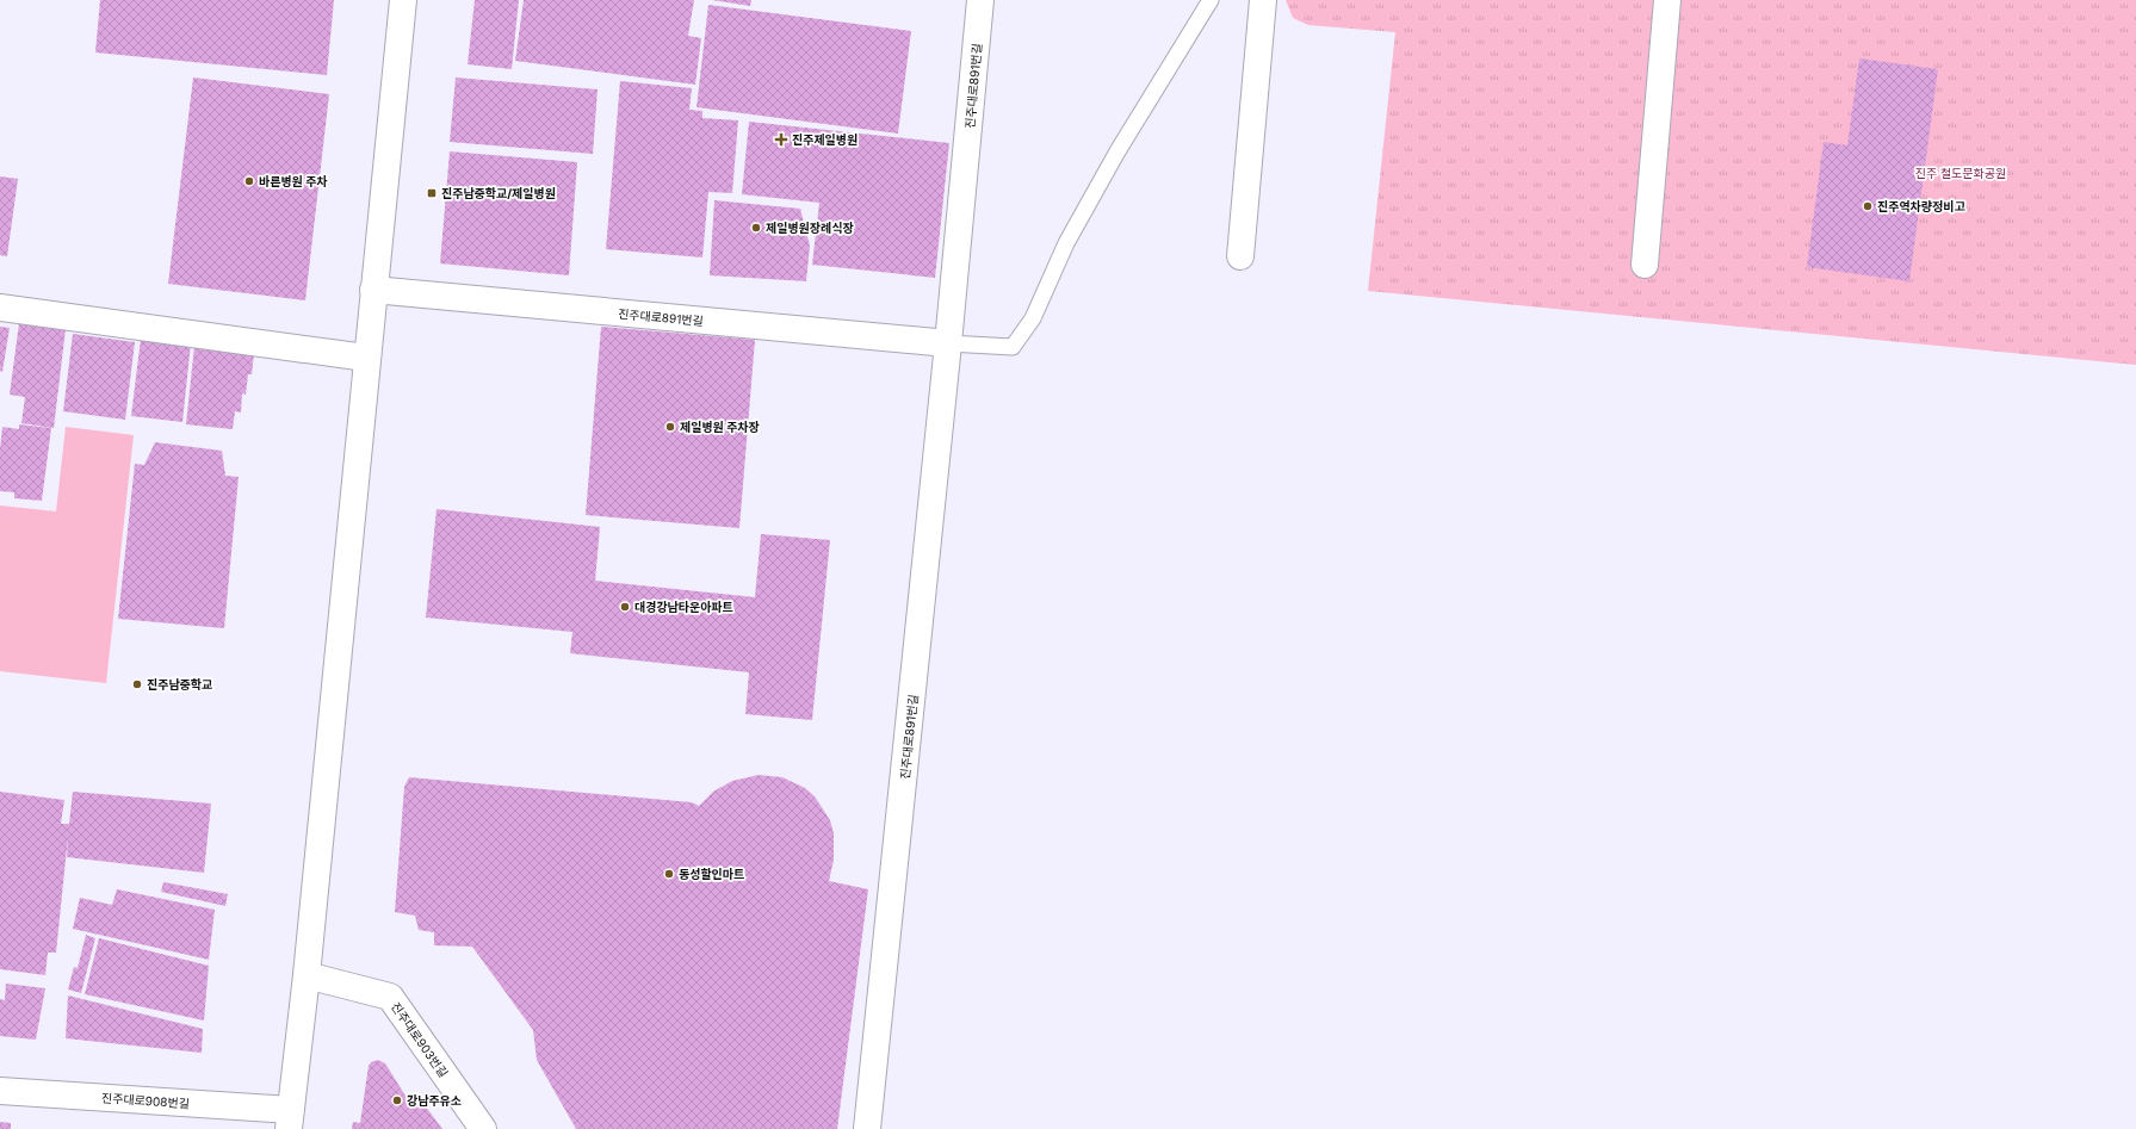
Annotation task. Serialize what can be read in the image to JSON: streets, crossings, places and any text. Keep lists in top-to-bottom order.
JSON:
{
  "streets": {
    "street": ["진주대로891번길", "진주대로903번길", "진주대로908번길"]
  },
  "parks": ["진주 철도문화공원"],
  "places": {
    "health": ["진주제일병원"],
    "other": [
      "바른병원 주차",
      "진주역차량정비고",
      "제일병원장례식장",
      "제일병원 주차장",
      "대경강남타운아파트",
      "진주남중학교",
      "동성할인마트",
      "강남주유소"
    ],
    "transit": ["진주남중학교/제일병원"]
  }
}
